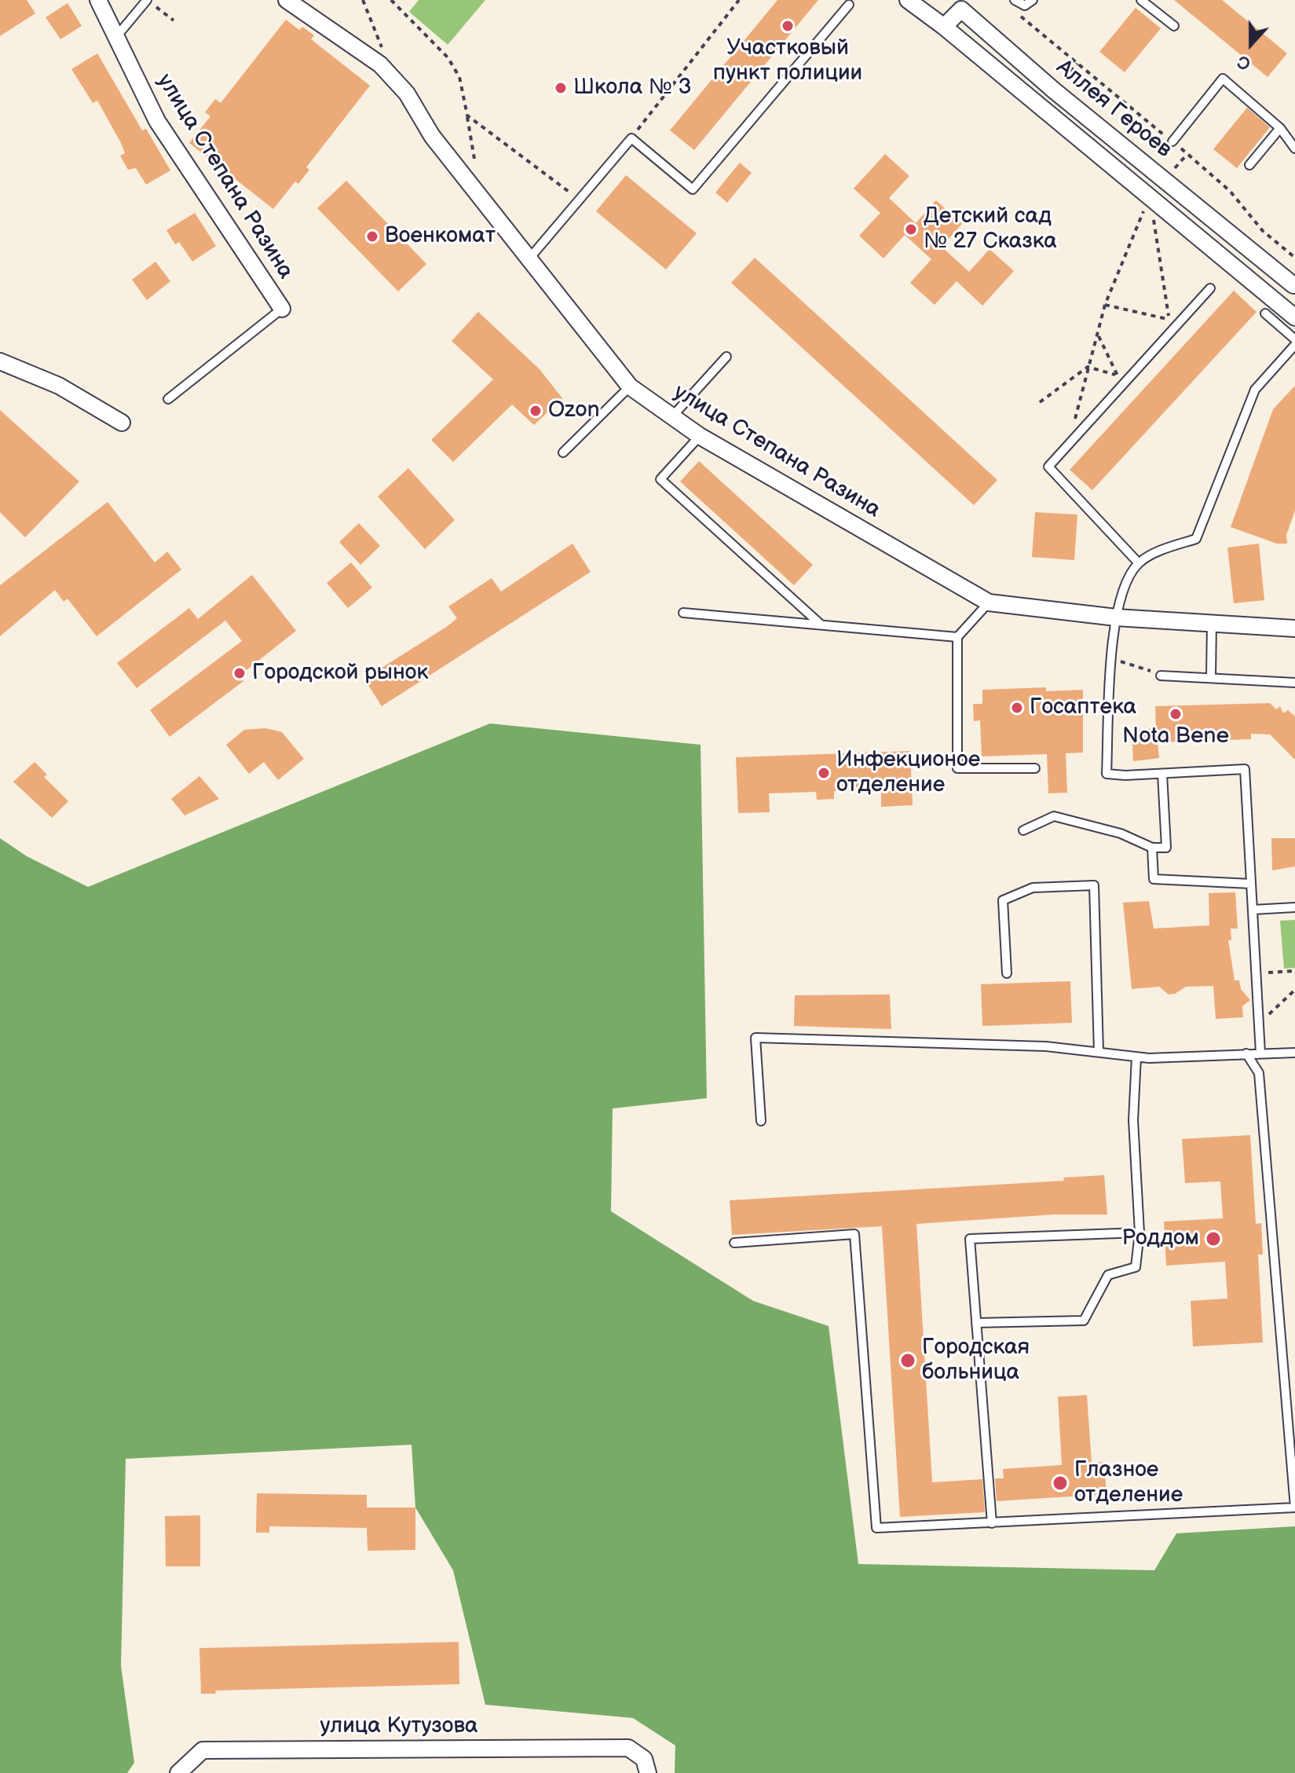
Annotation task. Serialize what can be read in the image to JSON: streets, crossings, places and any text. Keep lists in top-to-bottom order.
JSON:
{
  "streets": {
    "street": ["Аллея Героев", "улица Степана Разина", "улица Кутузова"]
  },
  "places": [
    "Участковый пункт полиции",
    "Школа № 3",
    "Детский сад № 27 Сказка",
    "Военкомат",
    "Ozon",
    "Городской рынок",
    "Госаптека",
    "Nota Bene",
    "Инфекционое отделение",
    "Роддом",
    "Городская больница",
    "Глазное отделение"
  ],
  "north": "bottom"
}
